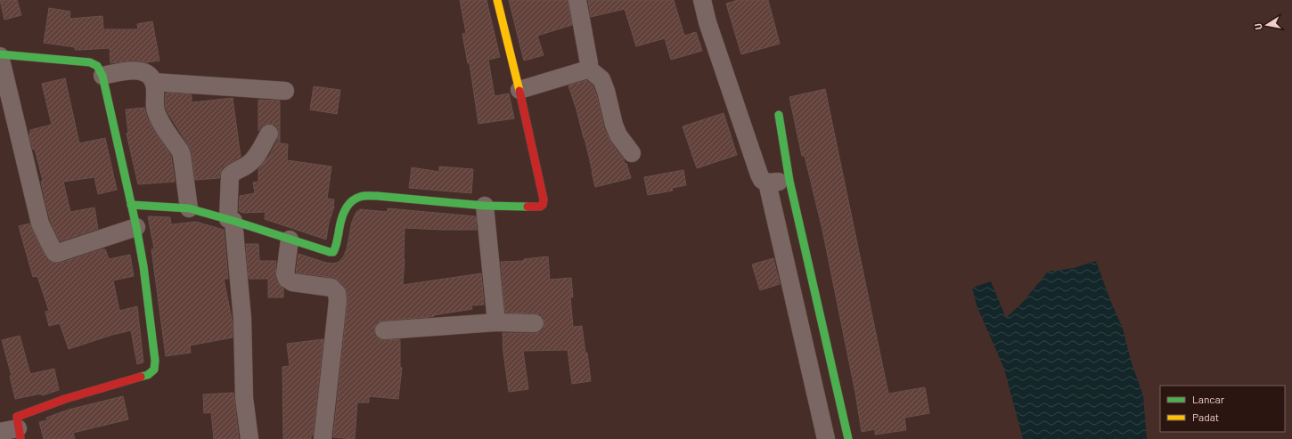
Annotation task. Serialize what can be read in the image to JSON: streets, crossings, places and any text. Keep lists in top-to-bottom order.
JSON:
{
  "legend": ["Lancar", "Padat"],
  "north": "left"
}
